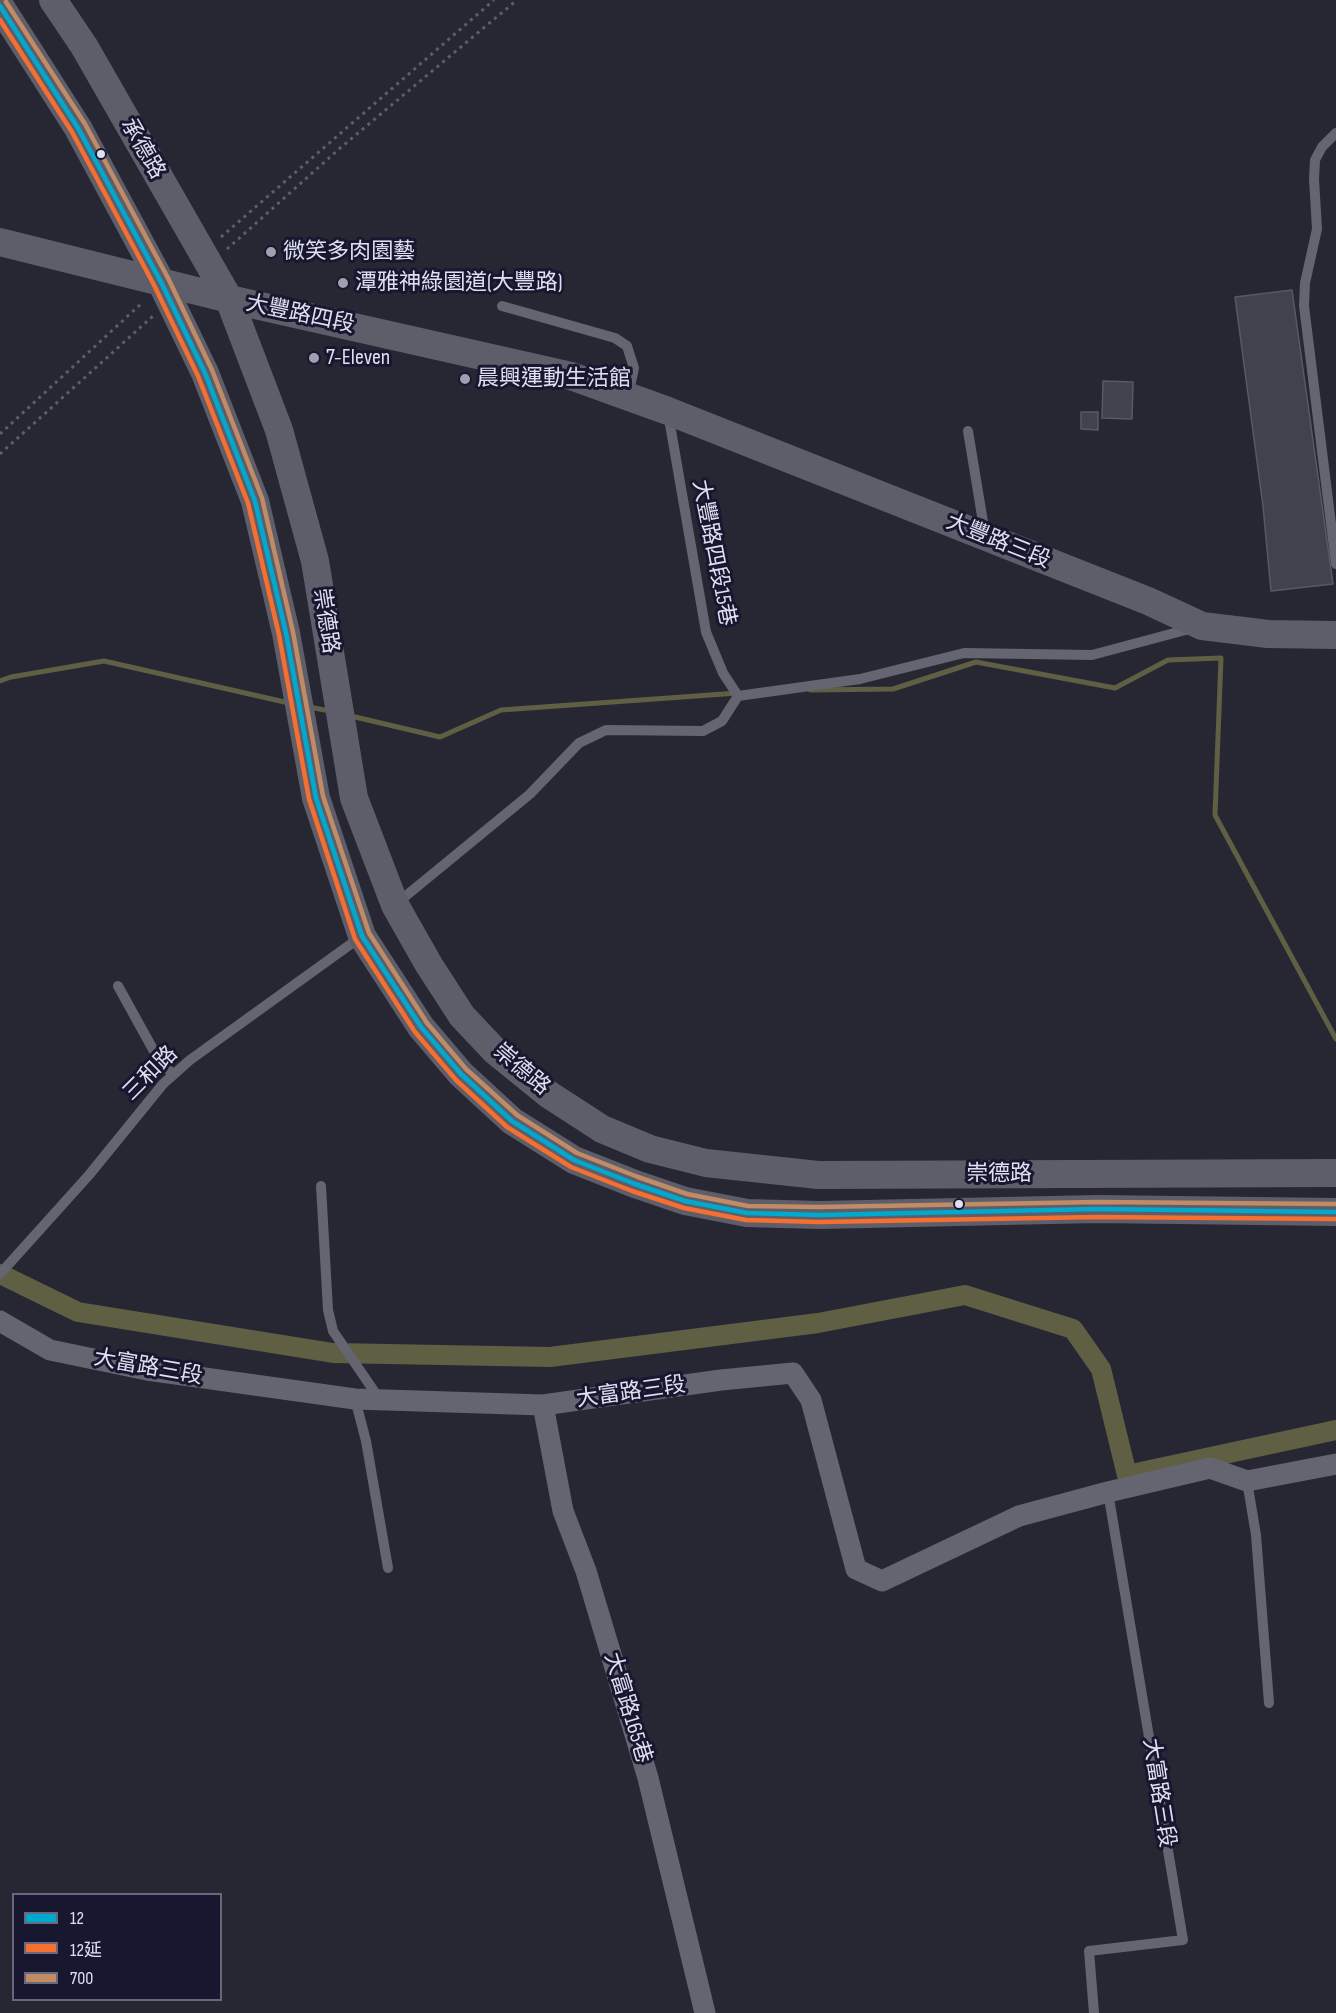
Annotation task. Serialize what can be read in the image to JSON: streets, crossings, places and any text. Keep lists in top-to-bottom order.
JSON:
{
  "streets": {
    "street": [
      "承德路",
      "大豐路四段",
      "大豐路三段",
      "崇德路",
      "大富路三段",
      "大富路165巷"
    ],
    "lane": ["大豐路四段15巷", "三和路"]
  },
  "crossings": [
    ["承德路", "大豐路四段"],
    ["承德路", "崇德路"],
    ["大豐路四段", "大豐路三段"],
    ["大豐路四段", "大豐路四段15巷"],
    ["大豐路四段", "崇德路"],
    ["大豐路三段", "大豐路四段15巷"],
    ["崇德路", "三和路"],
    ["大富路三段", "大富路165巷"]
  ],
  "places": [
    "微笑多肉園藝",
    "潭雅神綠園道(大豐路)",
    "7-Eleven",
    "晨興運動生活館"
  ],
  "lines": ["transit line 700", "transit line 12", "transit line 12延"],
  "legend": ["12", "12延", "700"]
}
